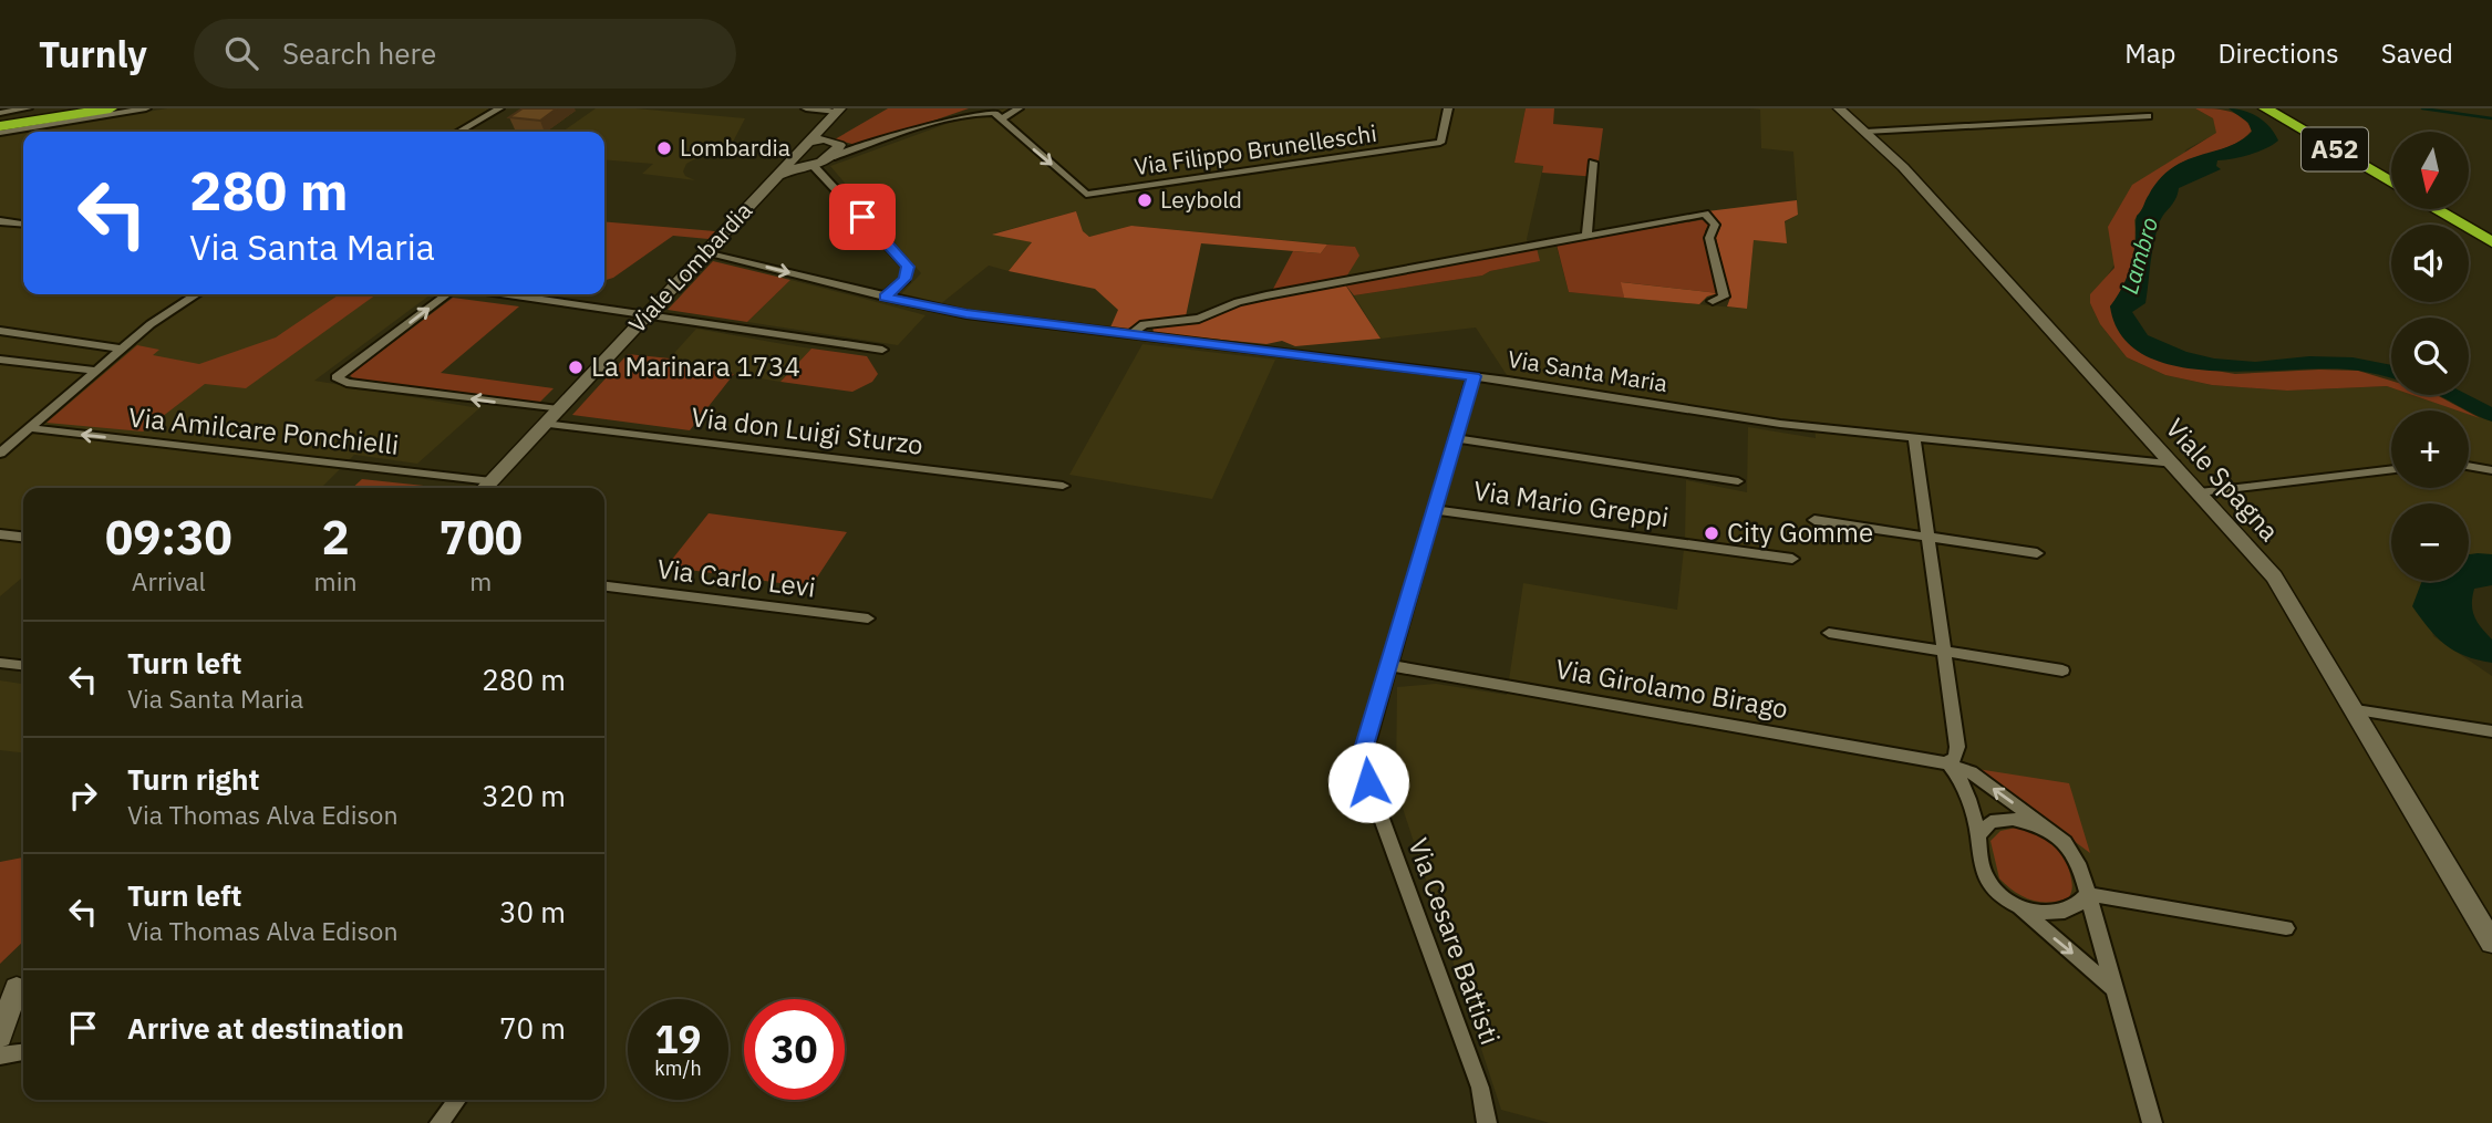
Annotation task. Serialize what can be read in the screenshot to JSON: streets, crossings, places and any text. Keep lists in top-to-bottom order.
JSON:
{
  "streets": {
    "highway": ["A52"],
    "street": [
      "Via Filippo Brunelleschi",
      "Viale Lombardia",
      "Via Santa Maria",
      "Via Amilcare Ponchielli",
      "Via don Luigi Sturzo",
      "Viale Spagna",
      "Via Mario Greppi",
      "Via Carlo Levi",
      "Via Girolamo Birago",
      "Via Cesare Battisti"
    ]
  },
  "crossings": [
    ["Viale Lombardia", "Via Santa Maria"],
    ["Viale Lombardia", "Via Amilcare Ponchielli"],
    ["Viale Lombardia", "Via don Luigi Sturzo"],
    ["Via Santa Maria", "Viale Spagna"],
    ["Via Santa Maria", "Via Cesare Battisti"],
    ["Via Mario Greppi", "Via Cesare Battisti"],
    ["Via Girolamo Birago", "Via Cesare Battisti"]
  ],
  "water": ["Lambro"],
  "places": [
    "Lombardia",
    "Leybold",
    "La Marinara 1734",
    "City Gomme"
  ],
  "north": "bottom",
  "page": {
    "header": "Turnly",
    "search": "Search here",
    "nav": ["Map", "Directions", "Saved"],
    "map_buttons": ["+", "−"],
    "turn": ["280 m", "Via Santa Maria"],
    "eta": [
      "09:30",
      "Arrival",
      "2",
      "min",
      "700",
      "m"
    ],
    "list": [
      {
        "name": "Turn left",
        "note": "Via Santa Maria",
        "value": "280 m"
      },
      {
        "name": "Turn right",
        "note": "Via Thomas Alva Edison",
        "value": "320 m"
      },
      {
        "name": "Turn left",
        "note": "Via Thomas Alva Edison",
        "value": "30 m"
      },
      {
        "name": "Arrive at destination",
        "value": "70 m"
      }
    ],
    "speed": "19 km/h",
    "limit": "30"
  }
}
